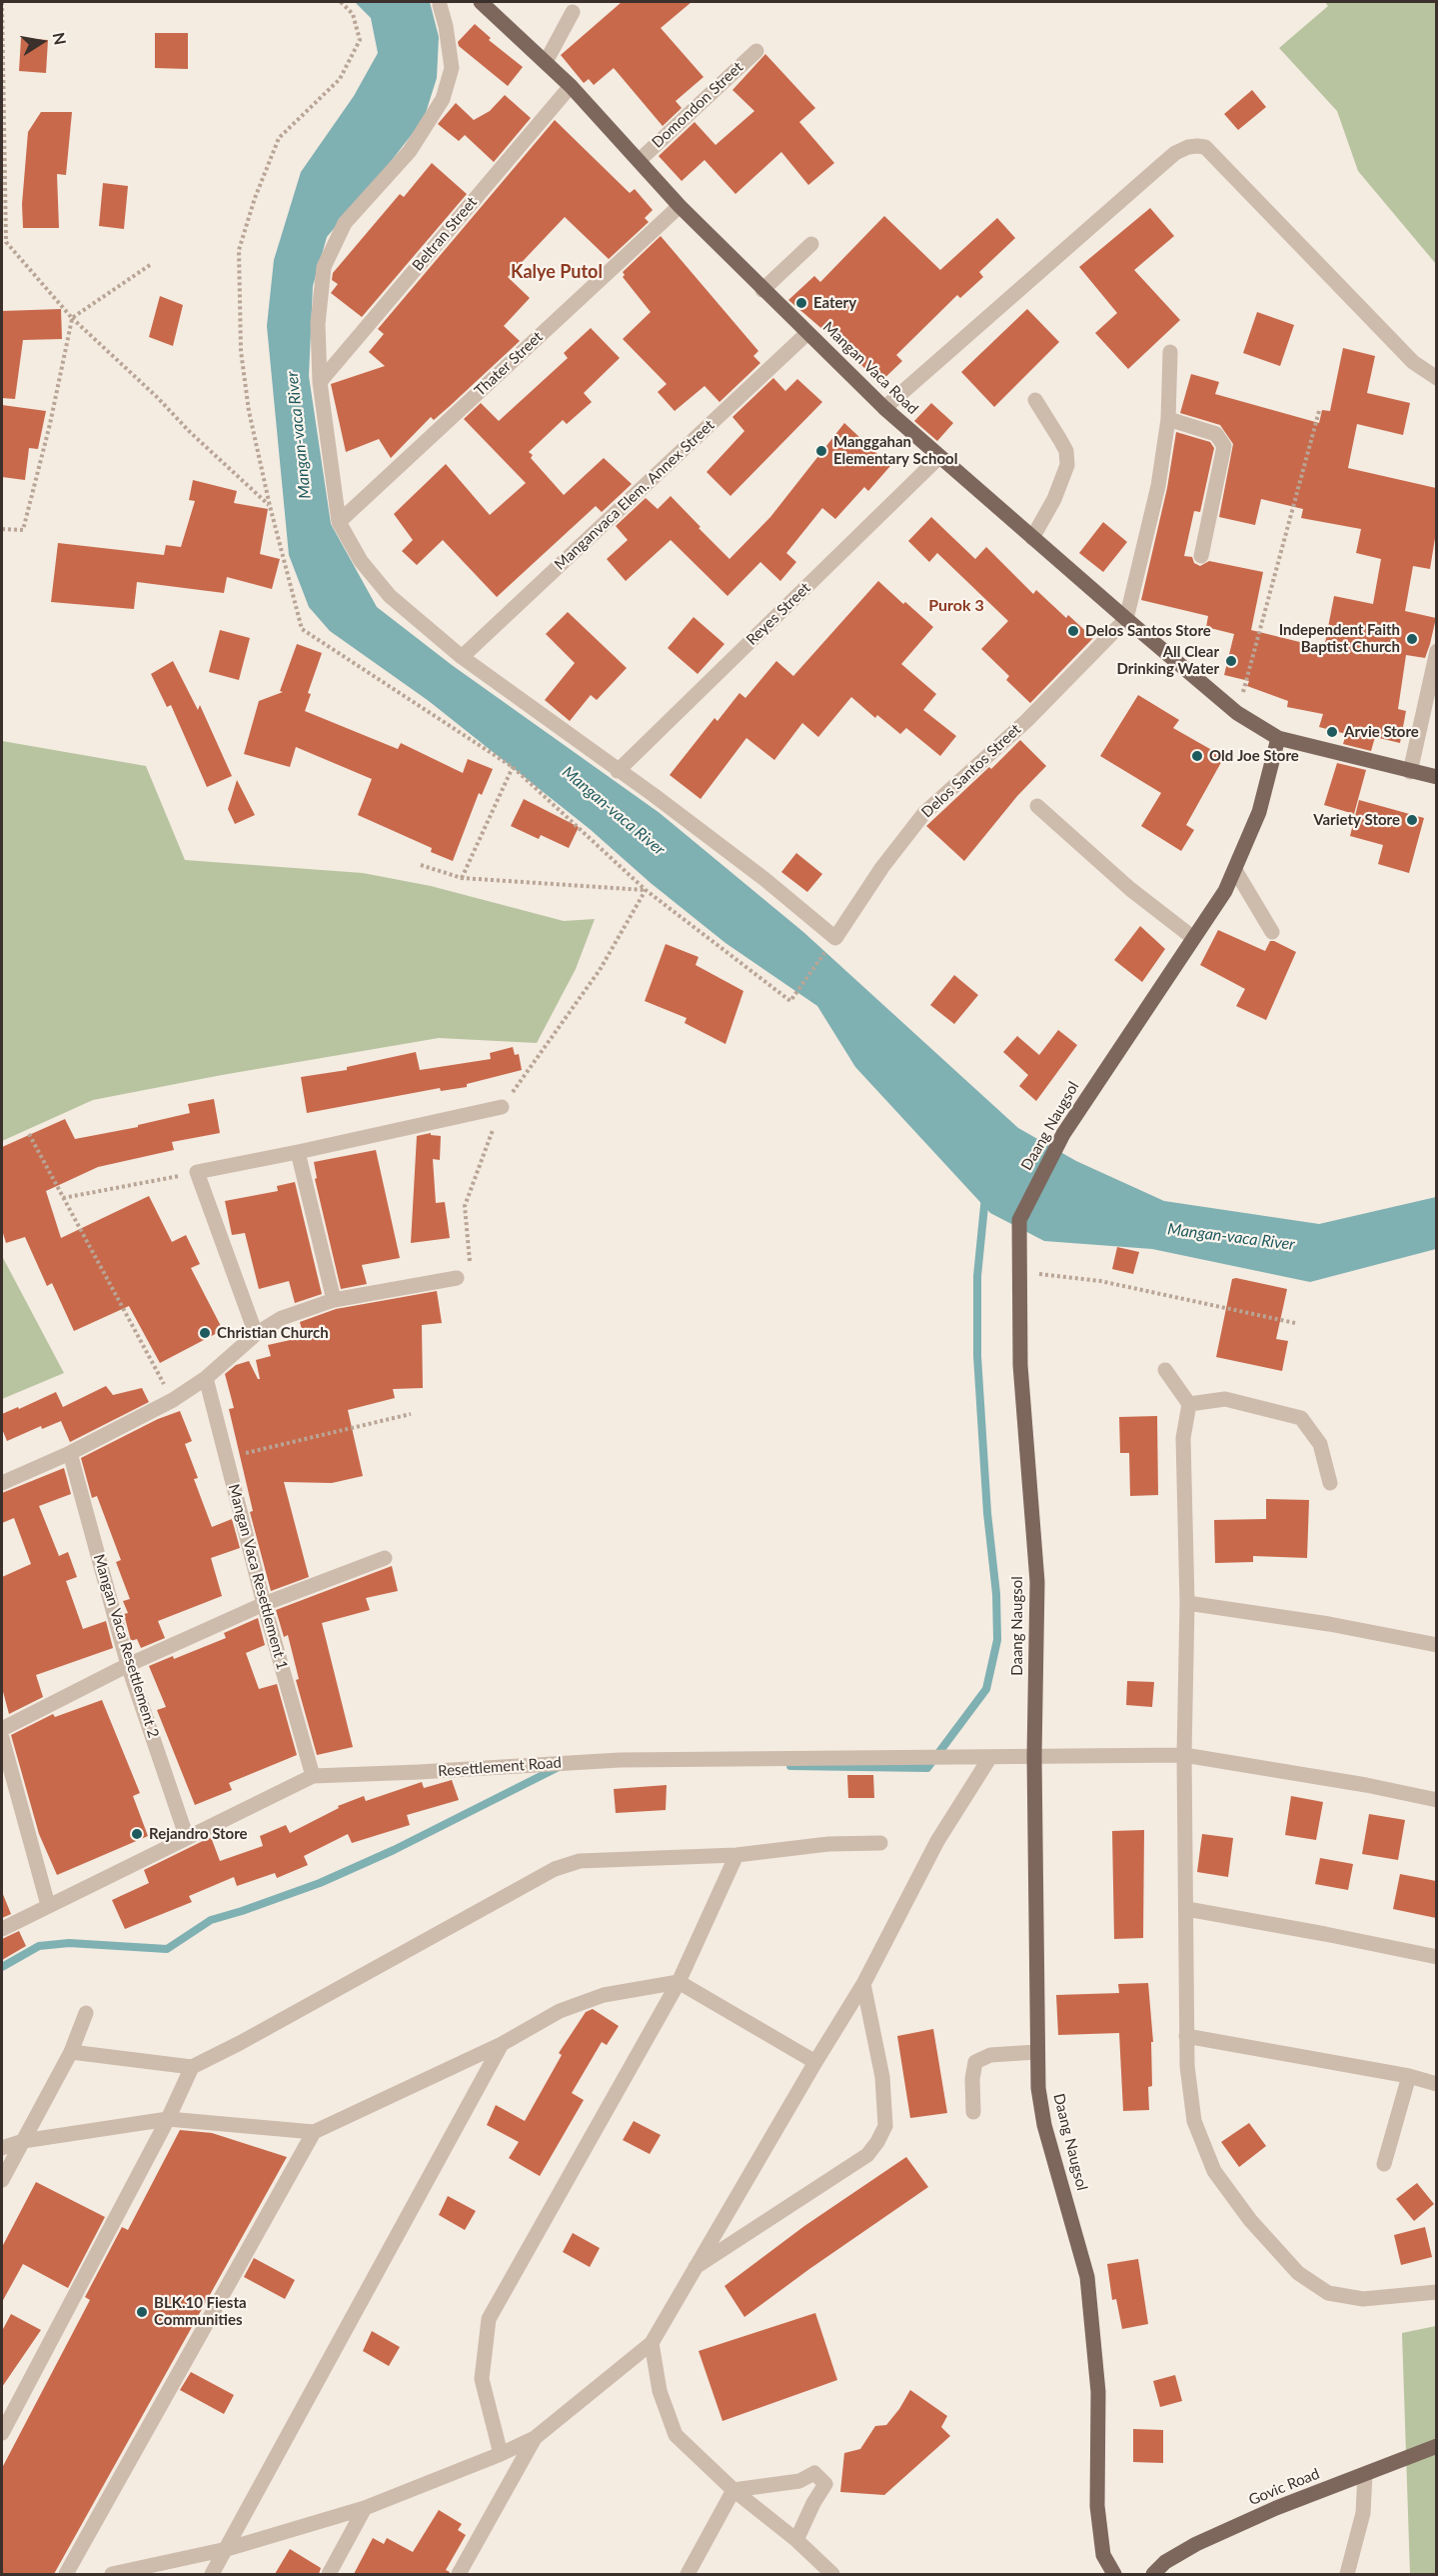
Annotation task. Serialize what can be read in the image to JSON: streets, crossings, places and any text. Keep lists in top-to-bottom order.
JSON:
{
  "streets": {
    "main road": ["Mangan Vaca Road", "Daang Naugsol", "Govic Road"],
    "street": [
      "Domondon Street",
      "Beltran Street",
      "Thater Street",
      "Manganvaca Elem. Annex Street",
      "Reyes Street",
      "Delos Santos Street",
      "Mangan Vaca Resettlement 1",
      "Mangan Vaca Resettlement 2",
      "Resettlement Road"
    ]
  },
  "crossings": [
    ["Domondon Street", "Mangan Vaca Road"],
    ["Beltran Street", "Mangan Vaca Road"],
    ["Thater Street", "Mangan Vaca Road"],
    ["Mangan Vaca Road", "Manganvaca Elem. Annex Street"],
    ["Mangan Vaca Road", "Reyes Street"],
    ["Mangan Vaca Road", "Delos Santos Street"],
    ["Mangan Vaca Road", "Daang Naugsol"],
    ["Daang Naugsol", "Resettlement Road"],
    ["Mangan Vaca Resettlement 1", "Resettlement Road"],
    ["Mangan Vaca Resettlement 2", "Resettlement Road"]
  ],
  "districts": ["Kalye Putol", "Purok 3"],
  "water": ["Mangan-vaca River"],
  "places": [
    "Eatery",
    "Manggahan Elementary School",
    "Delos Santos Store",
    "Independent Faith Baptist Church",
    "All Clear Drinking Water",
    "Arvie Store",
    "Old Joe Store",
    "Variety Store",
    "Christian Church",
    "Rejandro Store",
    "BLK.10 Fiesta Communities"
  ],
  "north": "right"
}
